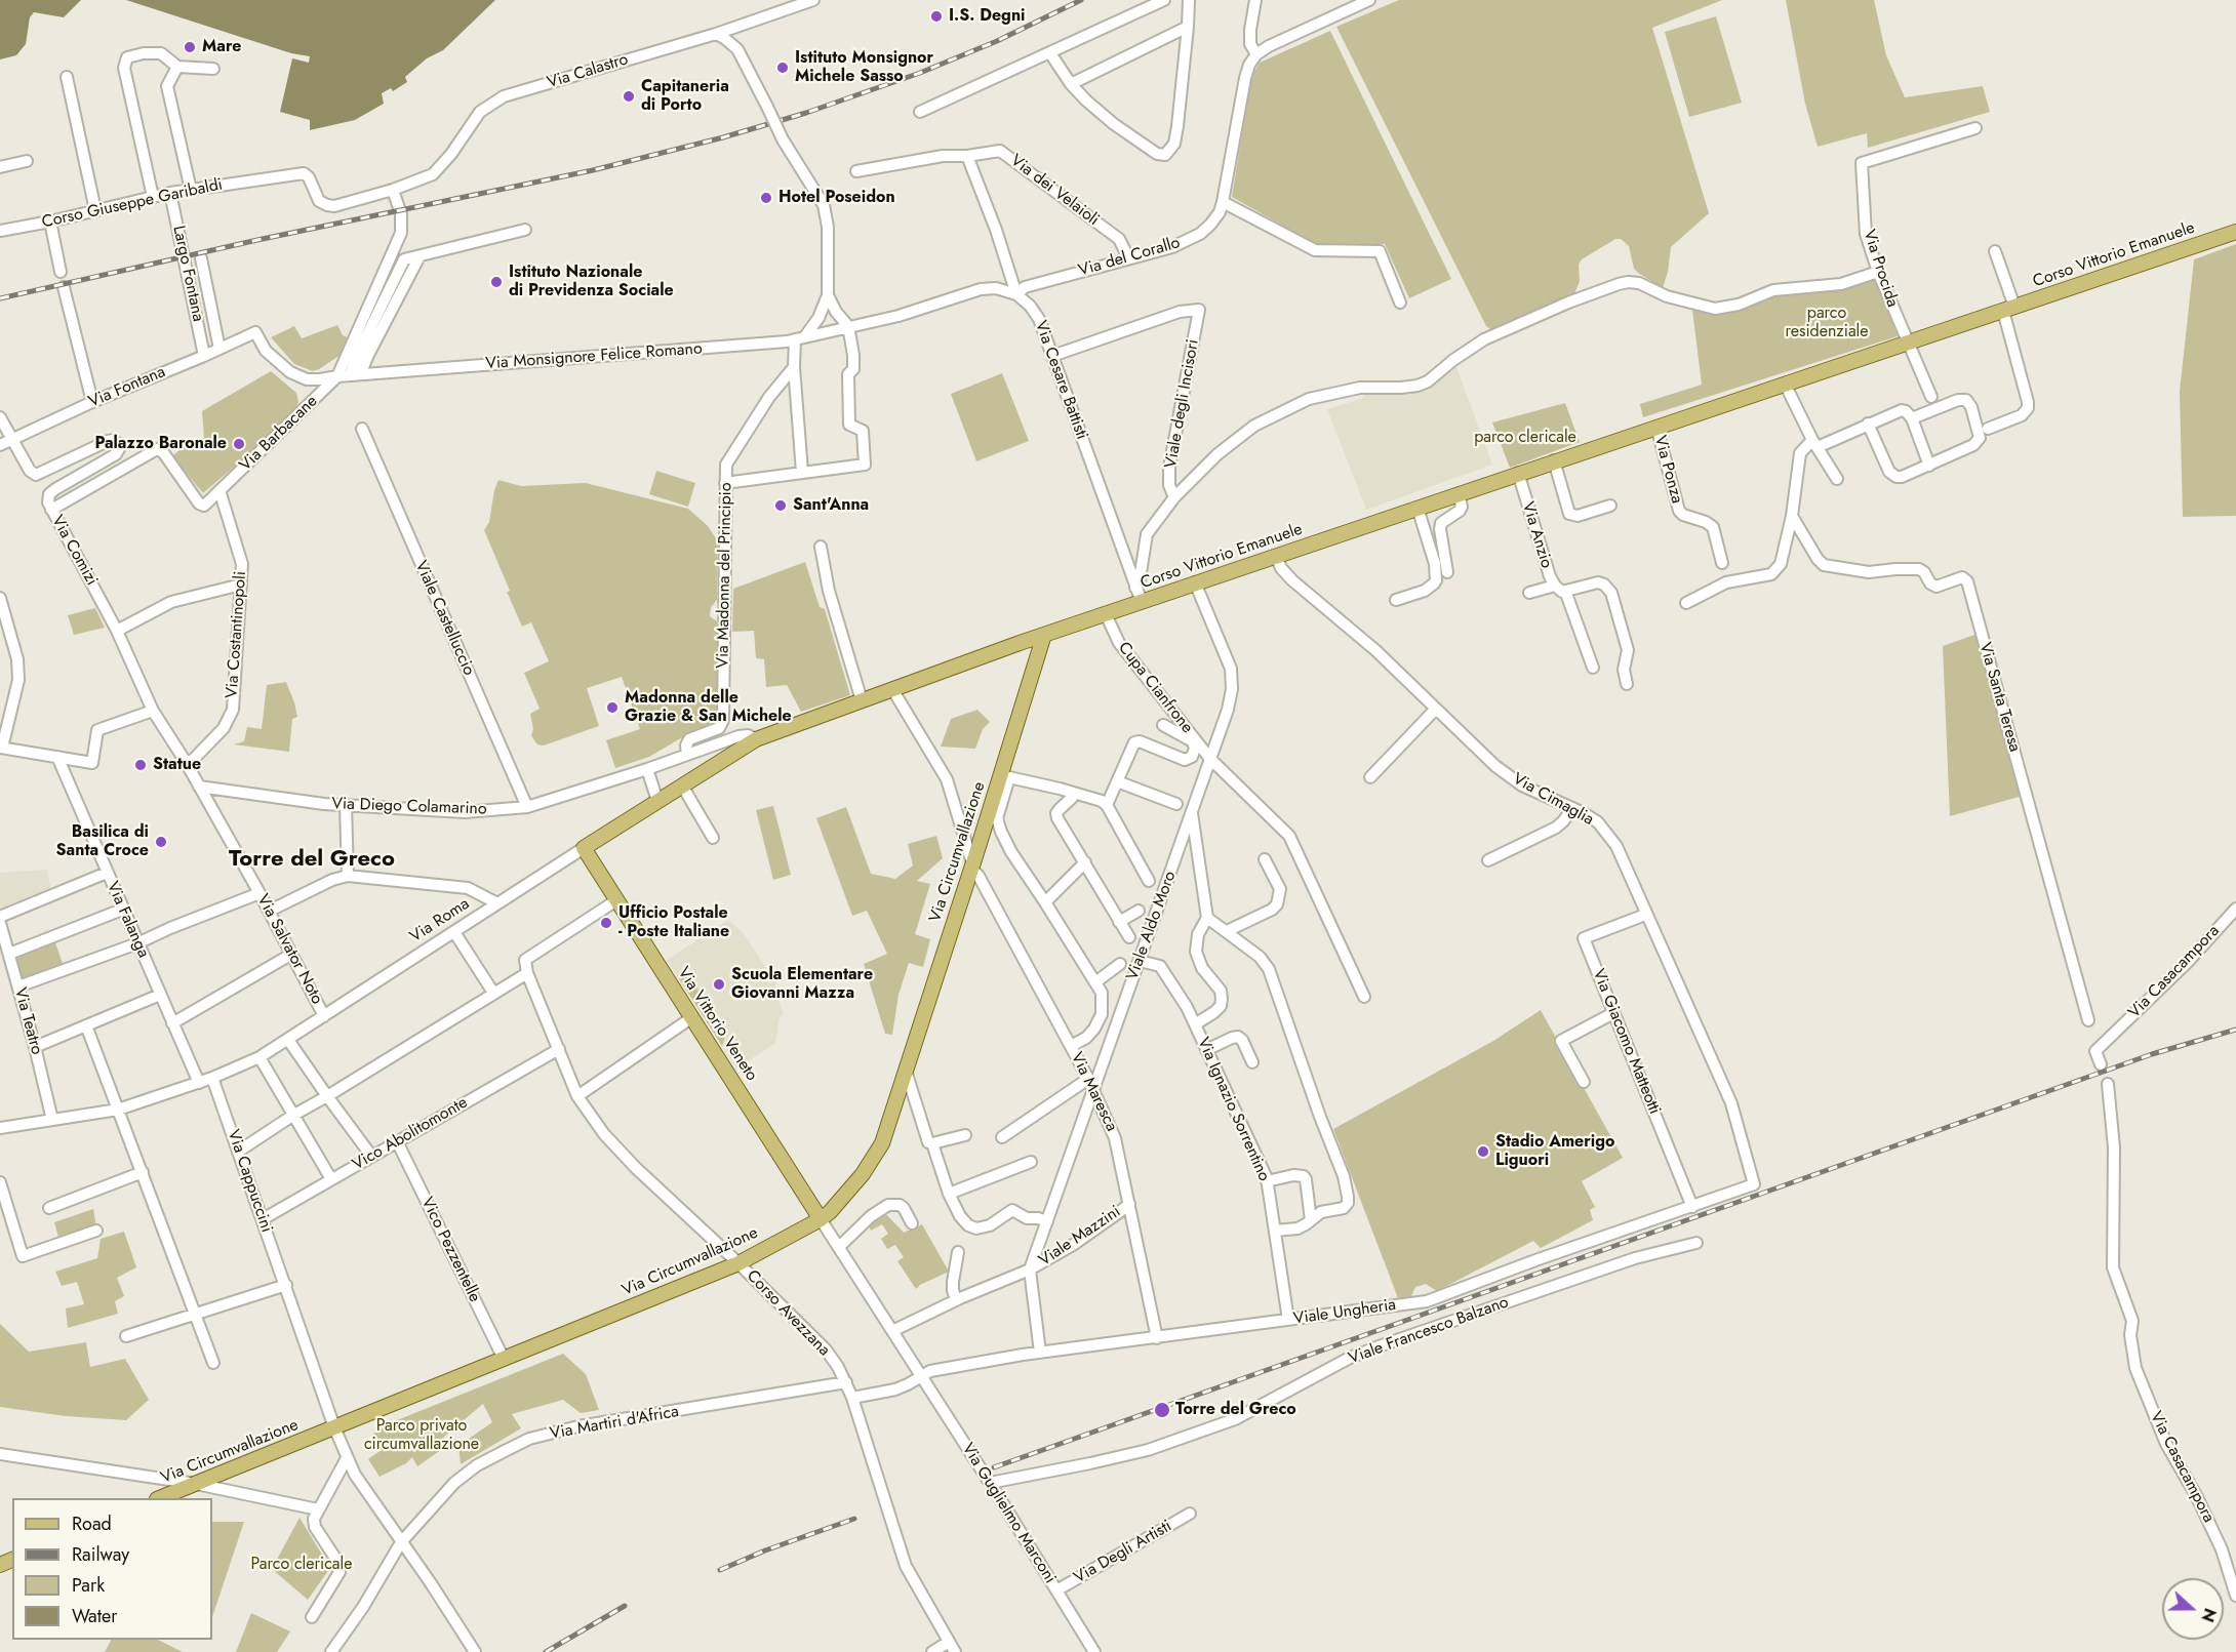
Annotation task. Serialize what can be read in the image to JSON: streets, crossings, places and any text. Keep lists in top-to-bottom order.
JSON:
{
  "streets": {
    "main road": [
      "Corso Vittorio Emanuele",
      "Via Circumvallazione",
      "Via Roma",
      "Via Vittorio Veneto"
    ],
    "street": [
      "Via Calastro",
      "Via dei Velaioli",
      "Corso Giuseppe Garibaldi",
      "Via del Corallo",
      "Via Procida",
      "Largo Fontana",
      "Via Monsignore Felice Romano",
      "Via Cesare Battisti",
      "Via Fontana",
      "Viale degli Incisori",
      "Via Barbacane",
      "Via Ponza",
      "Via Anzio",
      "Via Comizi",
      "Via Madonna del Principio",
      "Viale Castelluccio",
      "Via Costantinopoli",
      "Cupa Cianfrone",
      "Via Santa Teresa",
      "Via Cimaglia",
      "Via Diego Colamarino",
      "Via Falanga",
      "Viale Aldo Moro",
      "Via Salvator Noto",
      "Via Casacampora",
      "Via Teatro",
      "Via Giacomo Matteotti",
      "Via Maresca",
      "Via Ignazio Sorrentino",
      "Vico Abolitomonte",
      "Via Cappuccini",
      "Viale Mazzini",
      "Vico Pezzentelle",
      "Viale Ungheria",
      "Corso Avezzana",
      "Viale Francesco Balzano",
      "Via Martiri d'Africa",
      "Via Guglielmo Marconi",
      "Via Degli Artisti"
    ]
  },
  "crossings": [
    ["Via Calastro", "Corso Giuseppe Garibaldi"],
    ["Via dei Velaioli", "Via del Corallo"],
    ["Corso Giuseppe Garibaldi", "Largo Fontana"],
    ["Corso Vittorio Emanuele", "Via Procida"],
    ["Corso Vittorio Emanuele", "Via Cesare Battisti"],
    ["Corso Vittorio Emanuele", "Via Ponza"],
    ["Corso Vittorio Emanuele", "Via Anzio"],
    ["Corso Vittorio Emanuele", "Cupa Cianfrone"],
    ["Corso Vittorio Emanuele", "Via Cimaglia"],
    ["Corso Vittorio Emanuele", "Via Diego Colamarino"],
    ["Corso Vittorio Emanuele", "Via Circumvallazione"],
    ["Corso Vittorio Emanuele", "Via Roma"],
    ["Corso Vittorio Emanuele", "Viale Aldo Moro"],
    ["Corso Vittorio Emanuele", "Via Maresca"],
    ["Via del Corallo", "Via Cesare Battisti"],
    ["Largo Fontana", "Via Fontana"],
    ["Via Monsignore Felice Romano", "Via Fontana"],
    ["Via Monsignore Felice Romano", "Via Barbacane"],
    ["Via Cesare Battisti", "Viale degli Incisori"],
    ["Via Fontana", "Via Comizi"],
    ["Via Barbacane", "Via Comizi"],
    ["Via Barbacane", "Via Costantinopoli"],
    ["Via Comizi", "Via Costantinopoli"],
    ["Via Comizi", "Via Salvator Noto"],
    ["Via Madonna del Principio", "Via Diego Colamarino"],
    ["Viale Castelluccio", "Via Diego Colamarino"],
    ["Via Costantinopoli", "Via Salvator Noto"],
    ["Cupa Cianfrone", "Viale Aldo Moro"],
    ["Via Cimaglia", "Via Giacomo Matteotti"],
    ["Via Cimaglia", "Viale Ungheria"],
    ["Via Diego Colamarino", "Via Salvator Noto"],
    ["Via Circumvallazione", "Via Vittorio Veneto"],
    ["Via Circumvallazione", "Via Maresca"],
    ["Via Circumvallazione", "Via Cappuccini"],
    ["Via Circumvallazione", "Vico Pezzentelle"],
    ["Via Circumvallazione", "Corso Avezzana"],
    ["Via Circumvallazione", "Via Guglielmo Marconi"],
    ["Via Falanga", "Via Roma"],
    ["Via Roma", "Via Salvator Noto"],
    ["Via Roma", "Via Teatro"],
    ["Via Roma", "Via Vittorio Veneto"],
    ["Via Roma", "Via Cappuccini"],
    ["Viale Aldo Moro", "Via Maresca"],
    ["Viale Aldo Moro", "Via Ignazio Sorrentino"],
    ["Viale Aldo Moro", "Viale Mazzini"],
    ["Via Vittorio Veneto", "Via Guglielmo Marconi"],
    ["Via Giacomo Matteotti", "Viale Ungheria"],
    ["Via Maresca", "Viale Mazzini"],
    ["Via Maresca", "Viale Ungheria"],
    ["Via Ignazio Sorrentino", "Viale Ungheria"],
    ["Vico Abolitomonte", "Via Cappuccini"],
    ["Vico Abolitomonte", "Vico Pezzentelle"],
    ["Vico Abolitomonte", "Corso Avezzana"],
    ["Via Cappuccini", "Via Martiri d'Africa"],
    ["Viale Mazzini", "Via Guglielmo Marconi"],
    ["Viale Ungheria", "Via Guglielmo Marconi"],
    ["Corso Avezzana", "Via Martiri d'Africa"],
    ["Viale Francesco Balzano", "Via Guglielmo Marconi"],
    ["Via Guglielmo Marconi", "Via Degli Artisti"]
  ],
  "districts": ["Torre del Greco"],
  "parks": [
    "parco residenziale",
    "parco clericale",
    "Parco privato circumvallazione",
    "Parco clericale"
  ],
  "places": [
    "I.S. Degni",
    "Mare",
    "Istituto Monsignor Michele Sasso",
    "Capitaneria di Porto",
    "Hotel Poseidon",
    "Istituto Nazionale di Previdenza Sociale",
    "Palazzo Baronale",
    "Sant'Anna",
    "Madonna delle Grazie & San Michele",
    "Statue",
    "Basilica di Santa Croce",
    "Ufficio Postale - Poste Italiane",
    "Scuola Elementare Giovanni Mazza",
    "Stadio Amerigo Liguori",
    "Torre del Greco"
  ],
  "legend": [
    "Road",
    "Railway",
    "Park",
    "Water"
  ],
  "north": "right"
}
